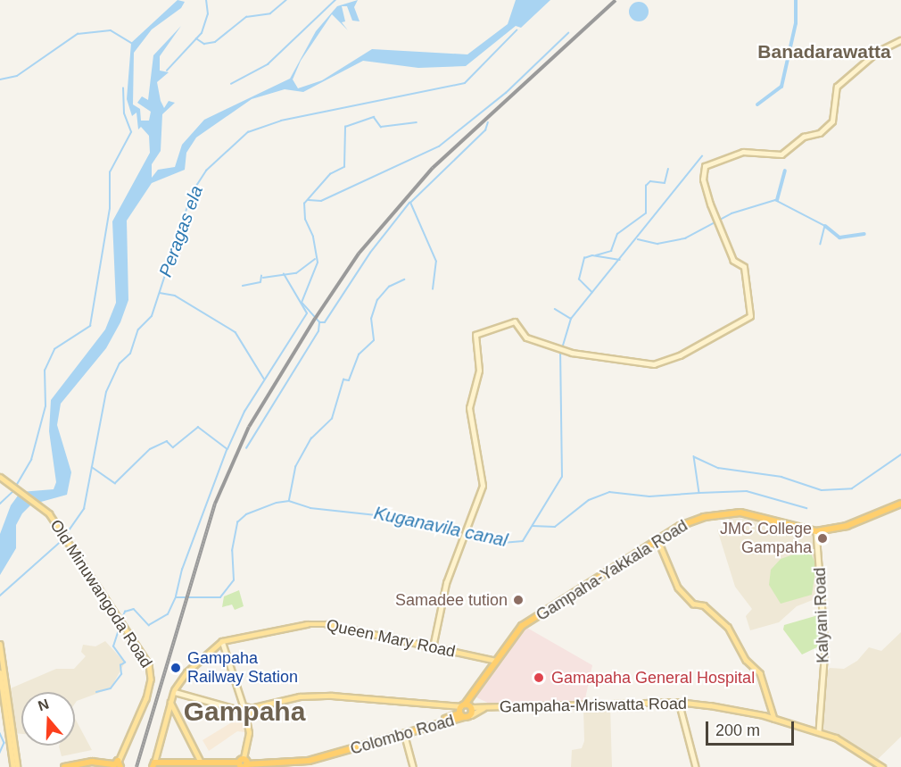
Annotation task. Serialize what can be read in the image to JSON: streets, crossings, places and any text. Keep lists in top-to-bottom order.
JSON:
{
  "streets": {
    "highway": ["Gampaha-Yakkala Road", "Colombo Road"],
    "main road": ["Old Minuwangoda Road", "Queen Mary Road", "Gampaha-Mriswatta Road"],
    "street": ["Kalyani Road"]
  },
  "crossings": [
    ["Gampaha-Yakkala Road", "Kalyani Road"],
    ["Gampaha-Yakkala Road", "Queen Mary Road"],
    ["Gampaha-Yakkala Road", "Gampaha-Mriswatta Road"],
    ["Gampaha-Yakkala Road", "Colombo Road"],
    ["Kalyani Road", "Gampaha-Mriswatta Road"],
    ["Gampaha-Mriswatta Road", "Colombo Road"]
  ],
  "districts": ["Banadarawatta", "Gampaha"],
  "water": ["Peragas ela", "Kuganavila canal"],
  "places": [
    "JMC College Gampaha",
    "Samadee tution",
    "Gampaha Railway Station",
    "Gamapaha General Hospital"
  ],
  "scale_bar": "200 m",
  "north": "top"
}
